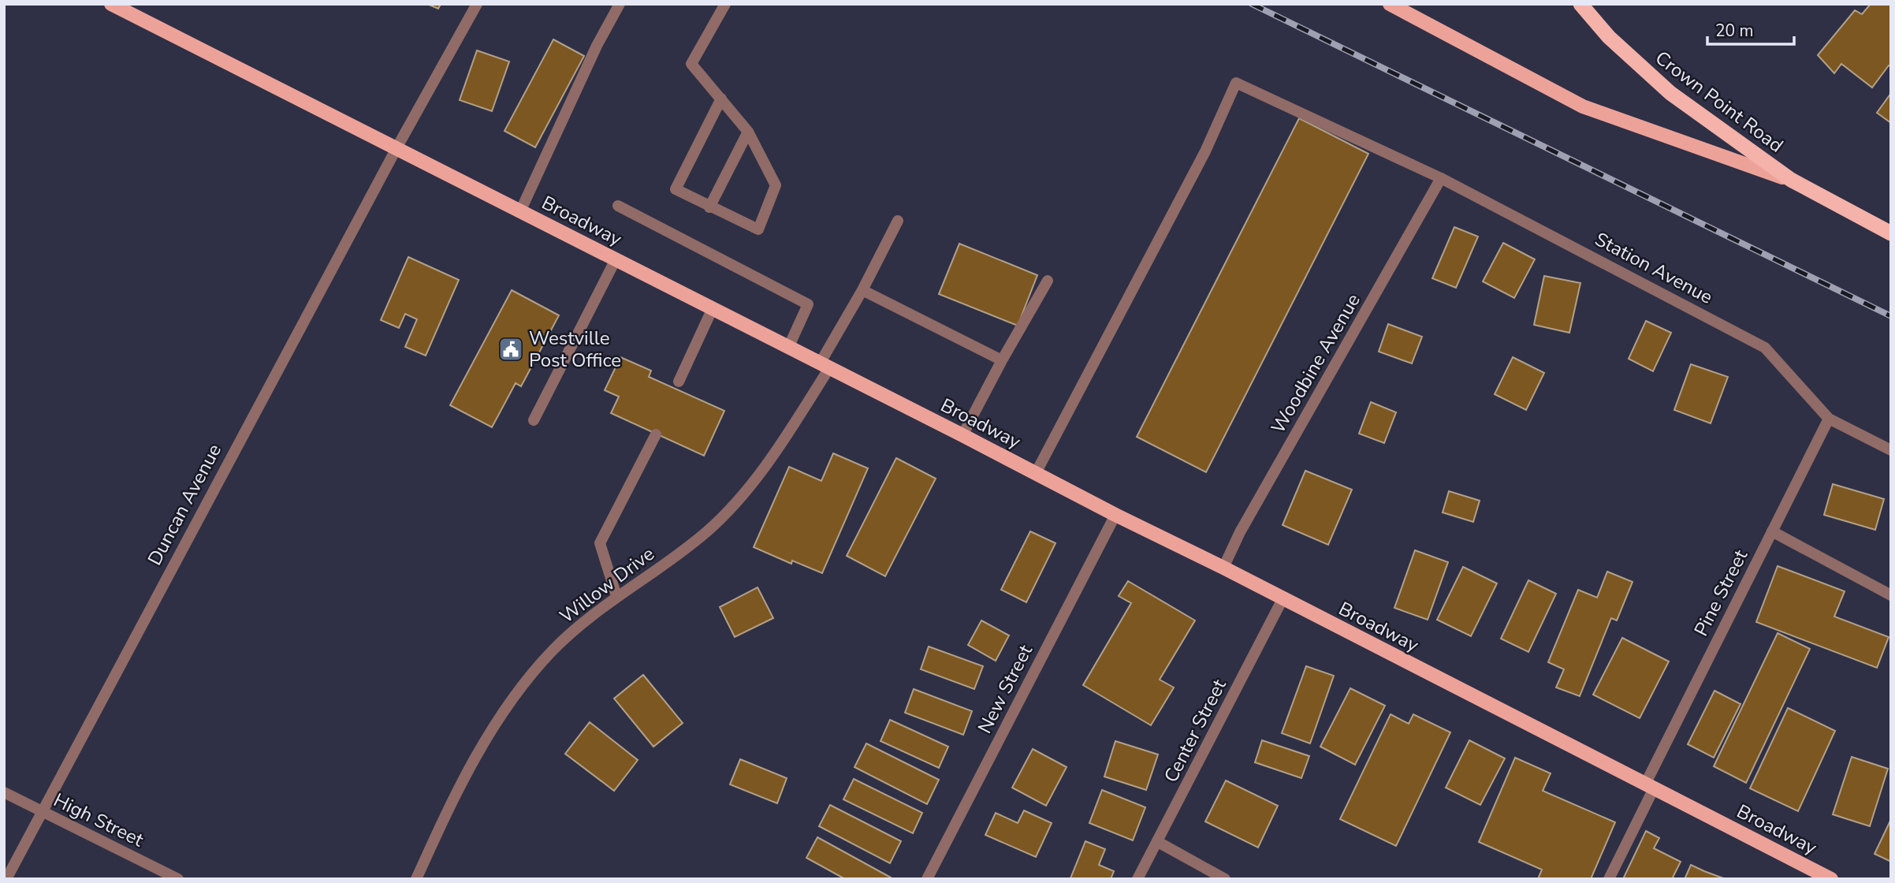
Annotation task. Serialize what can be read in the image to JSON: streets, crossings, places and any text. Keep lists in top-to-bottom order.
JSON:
{
  "streets": {
    "highway": ["Crown Point Road"],
    "main road": ["Broadway"],
    "street": [
      "Station Avenue",
      "Woodbine Avenue",
      "Duncan Avenue",
      "Willow Drive",
      "Pine Street",
      "New Street",
      "Center Street",
      "High Street"
    ]
  },
  "crossings": [
    ["Broadway", "Station Avenue"],
    ["Broadway", "Woodbine Avenue"],
    ["Broadway", "Duncan Avenue"],
    ["Broadway", "Willow Drive"],
    ["Broadway", "Pine Street"],
    ["Broadway", "New Street"],
    ["Broadway", "Center Street"],
    ["Station Avenue", "Woodbine Avenue"],
    ["Station Avenue", "Pine Street"],
    ["Duncan Avenue", "High Street"]
  ],
  "places": {
    "public building": ["Westville Post Office"]
  },
  "scale_bar": "20 m"
}
